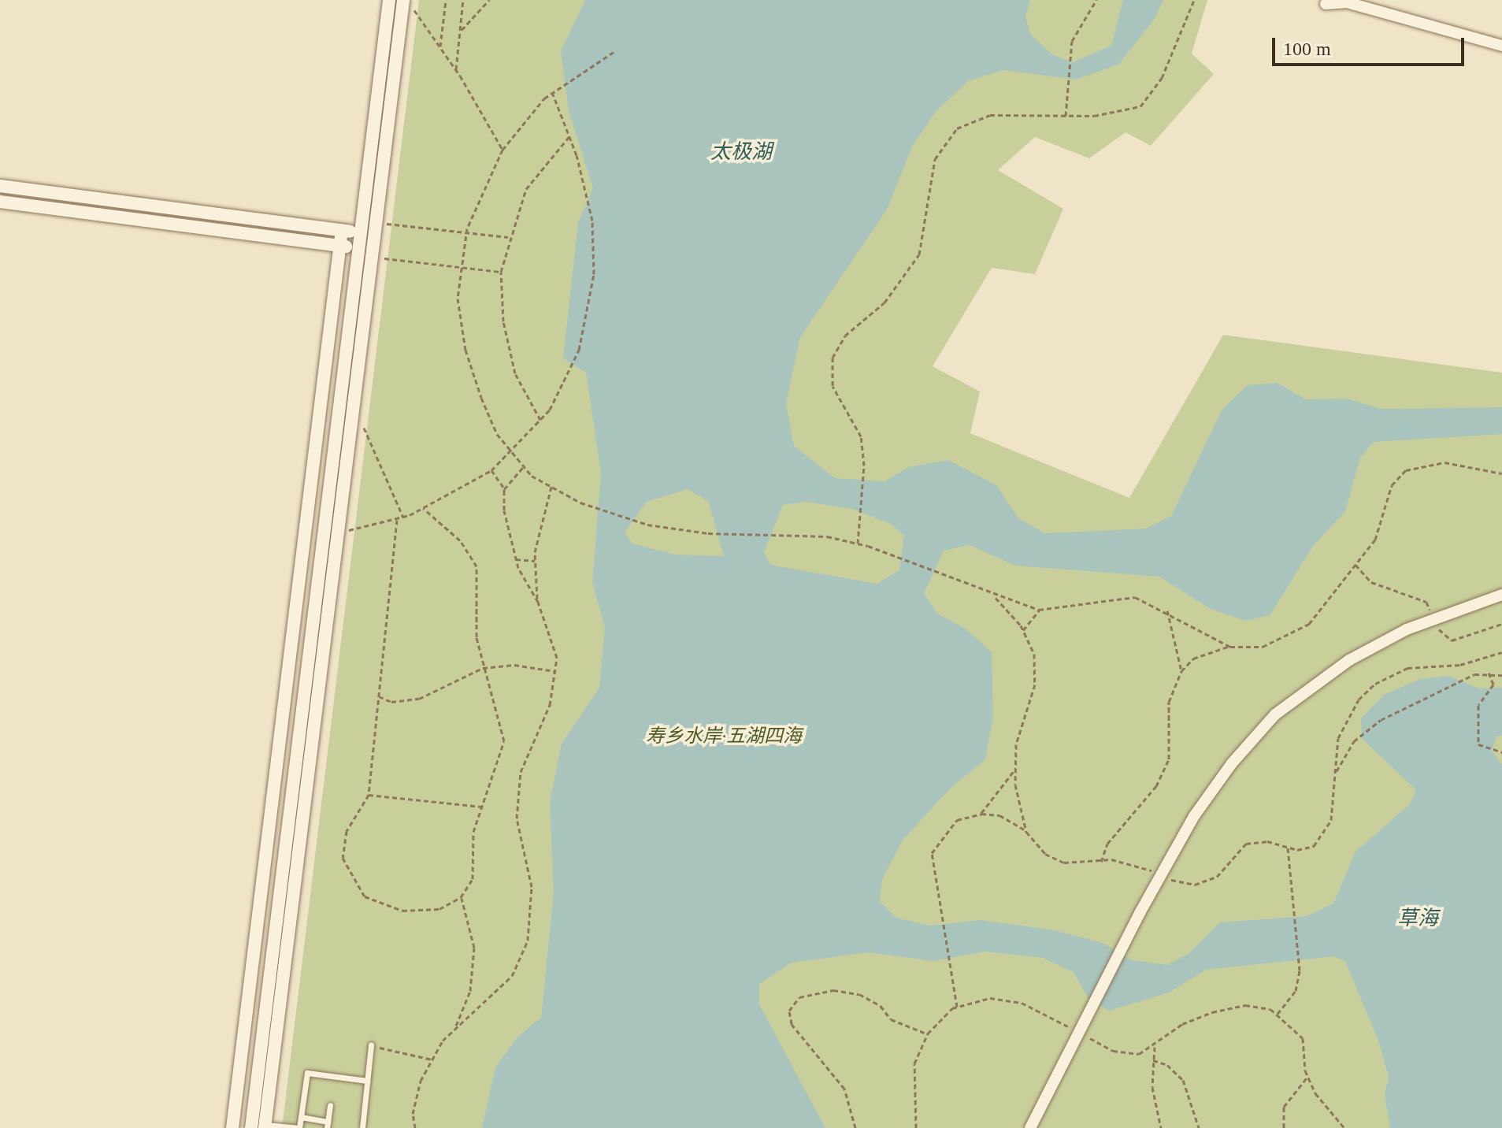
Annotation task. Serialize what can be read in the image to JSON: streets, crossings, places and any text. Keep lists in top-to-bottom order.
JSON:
{
  "water": ["太极湖", "草海"],
  "parks": ["寿乡水岸·五湖四海"],
  "scale_bar": "100 m"
}
